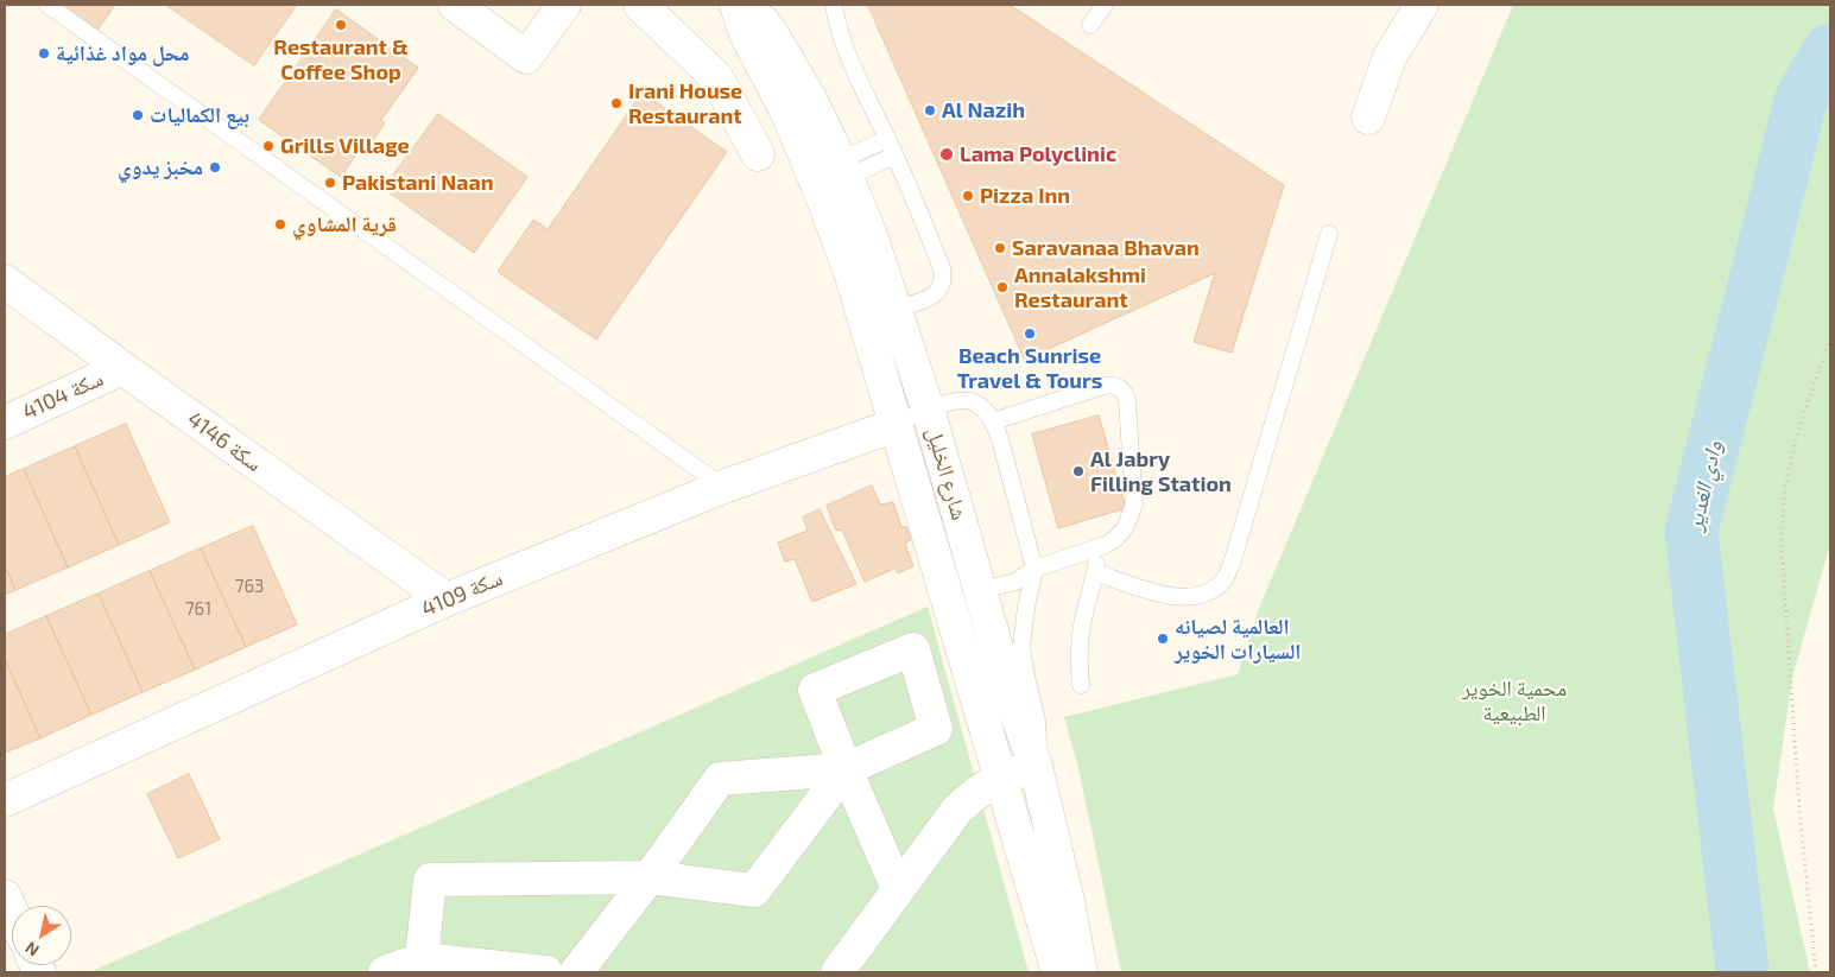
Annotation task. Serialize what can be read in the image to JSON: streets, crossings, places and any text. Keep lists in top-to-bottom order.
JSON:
{
  "streets": {
    "street": [
      "سكة 4104",
      "سكة 4146",
      "شارع الخليل",
      "سكة 4109"
    ]
  },
  "crossings": [
    ["سكة 4104", "سكة 4146"],
    ["سكة 4146", "سكة 4109"],
    ["شارع الخليل", "سكة 4109"]
  ],
  "water": ["وادي الغدير"],
  "parks": ["محمية الخوير الطبيعية"],
  "places": [
    "Restaurant & Coffee Shop",
    "محل مواد غذائية",
    "Irani House Restaurant",
    "Al Nazih",
    "بيع الكماليات",
    "Grills Village",
    "Lama Polyclinic",
    "مخبز يدوي",
    "Pakistani Naan",
    "Pizza Inn",
    "قرية المشاوي",
    "Saravanaa Bhavan",
    "Annalakshmi Restaurant",
    "Beach Sunrise Travel & Tours",
    "Al Jabry Filling Station",
    "العالمية لصيانه السيارات الخوير"
  ],
  "house_numbers": ["763", "761"],
  "north": "bottom left"
}
